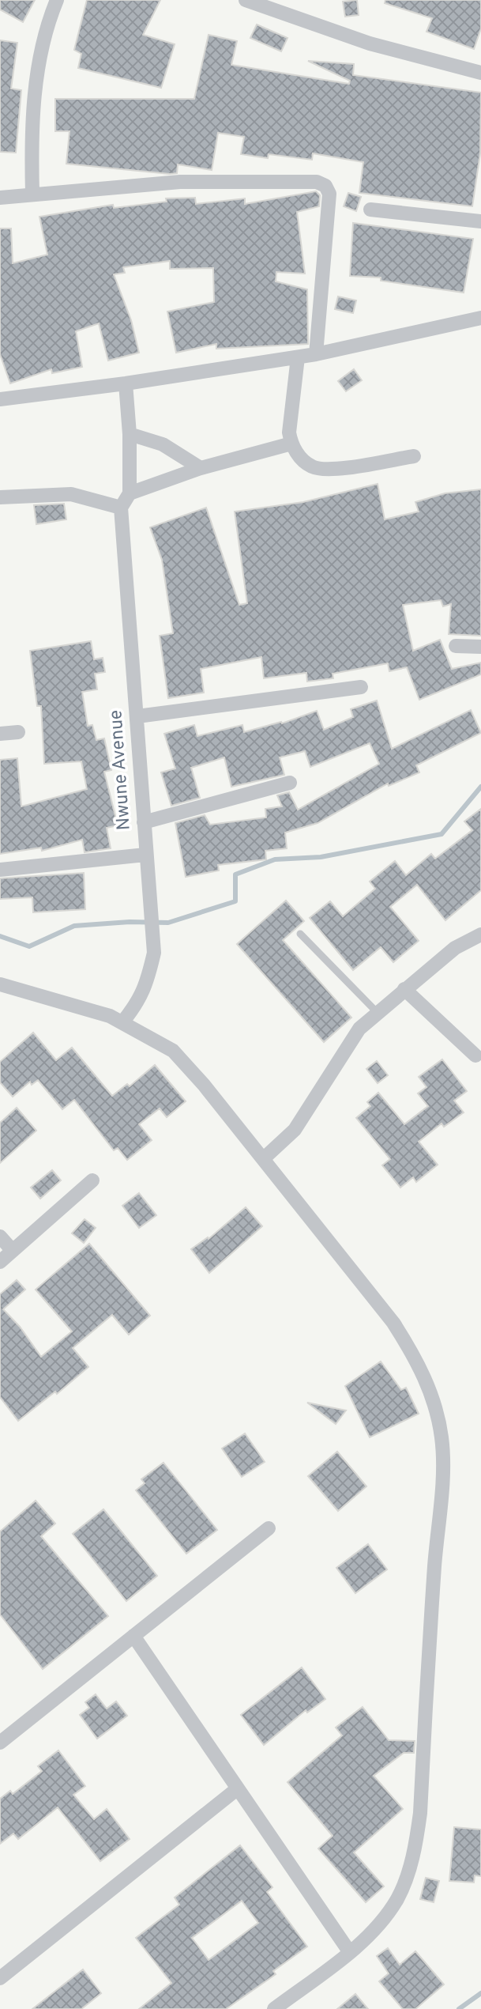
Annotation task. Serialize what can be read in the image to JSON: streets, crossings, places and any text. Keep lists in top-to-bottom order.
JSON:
{
  "streets": {
    "street": ["Nwune Avenue"]
  }
}
